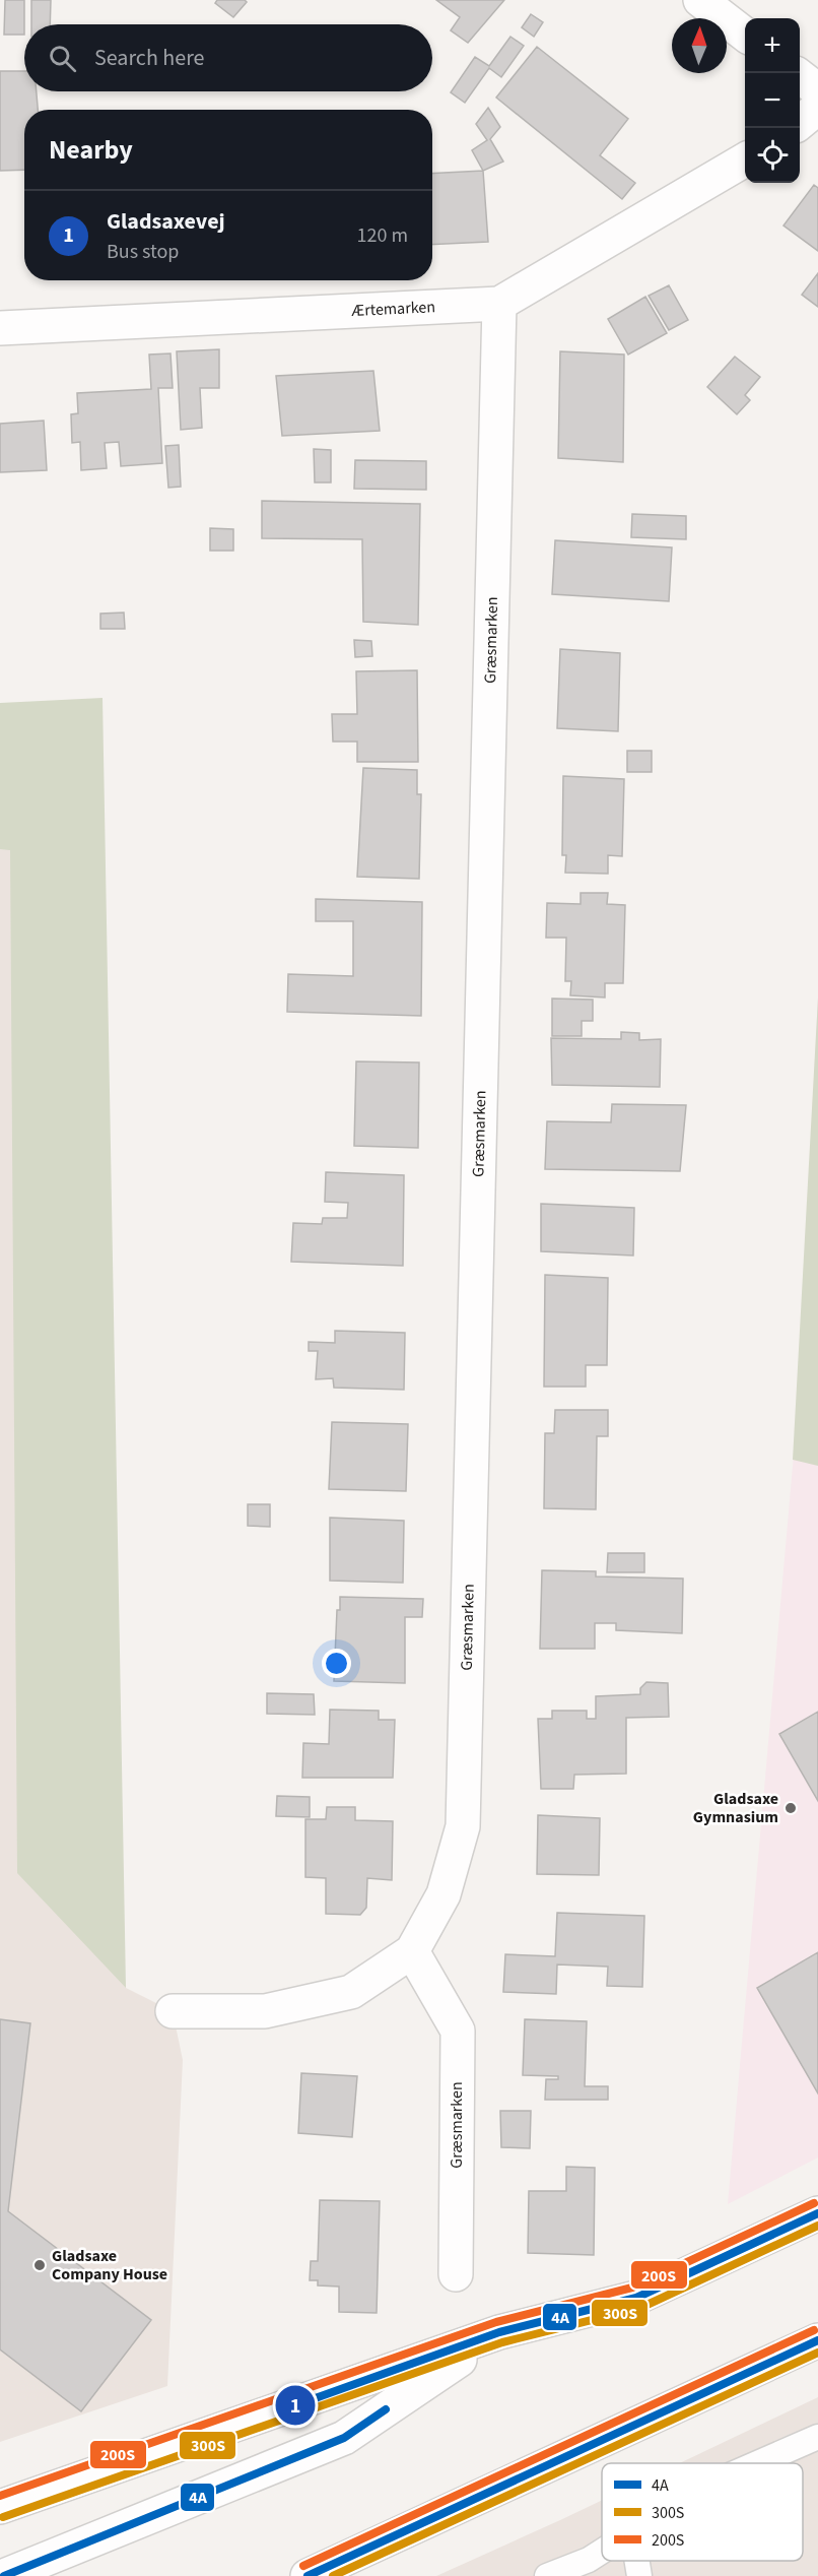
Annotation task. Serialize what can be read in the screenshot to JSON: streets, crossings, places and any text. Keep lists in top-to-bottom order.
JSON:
{
  "streets": {
    "street": ["Ærtemarken", "Græsmarken"]
  },
  "crossings": [
    ["Ærtemarken", "Græsmarken"]
  ],
  "places": ["Gladsaxe Gymnasium", "Gladsaxe Company House"],
  "lines": ["transit line 200S", "transit line 4A", "transit line 300S"],
  "legend": ["4A", "300S", "200S"],
  "north": "top",
  "page": {
    "map_buttons": ["+", "−"],
    "search": "Search here",
    "heading": "Nearby",
    "list": [
      {
        "mark": "1",
        "name": "Gladsaxevej",
        "note": "Bus stop",
        "value": "120 m"
      }
    ],
    "pins": "1"
  }
}
